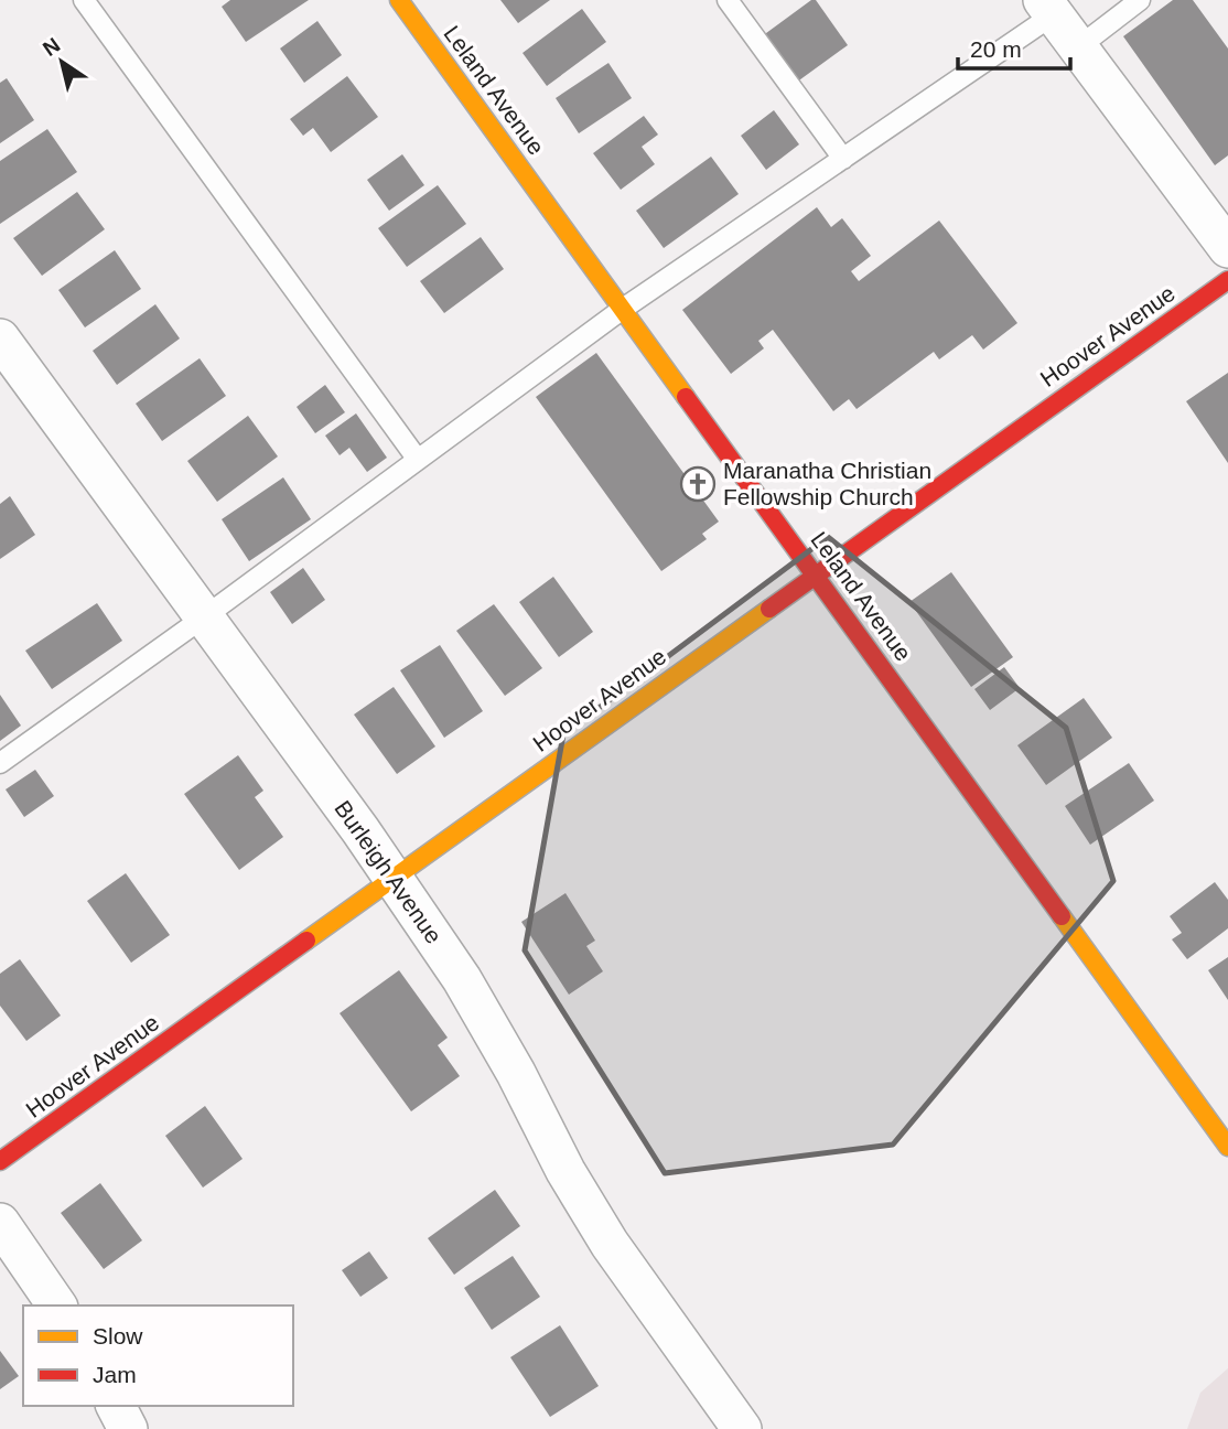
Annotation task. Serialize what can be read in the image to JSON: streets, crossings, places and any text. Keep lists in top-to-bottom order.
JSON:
{
  "streets": {
    "street": ["Leland Avenue", "Hoover Avenue", "Burleigh Avenue"]
  },
  "crossings": [
    ["Leland Avenue", "Hoover Avenue"],
    ["Hoover Avenue", "Burleigh Avenue"]
  ],
  "places": {
    "church": ["Maranatha Christian Fellowship Church"]
  },
  "legend": ["Slow", "Jam"],
  "scale_bar": "20 m",
  "north": "top left"
}
